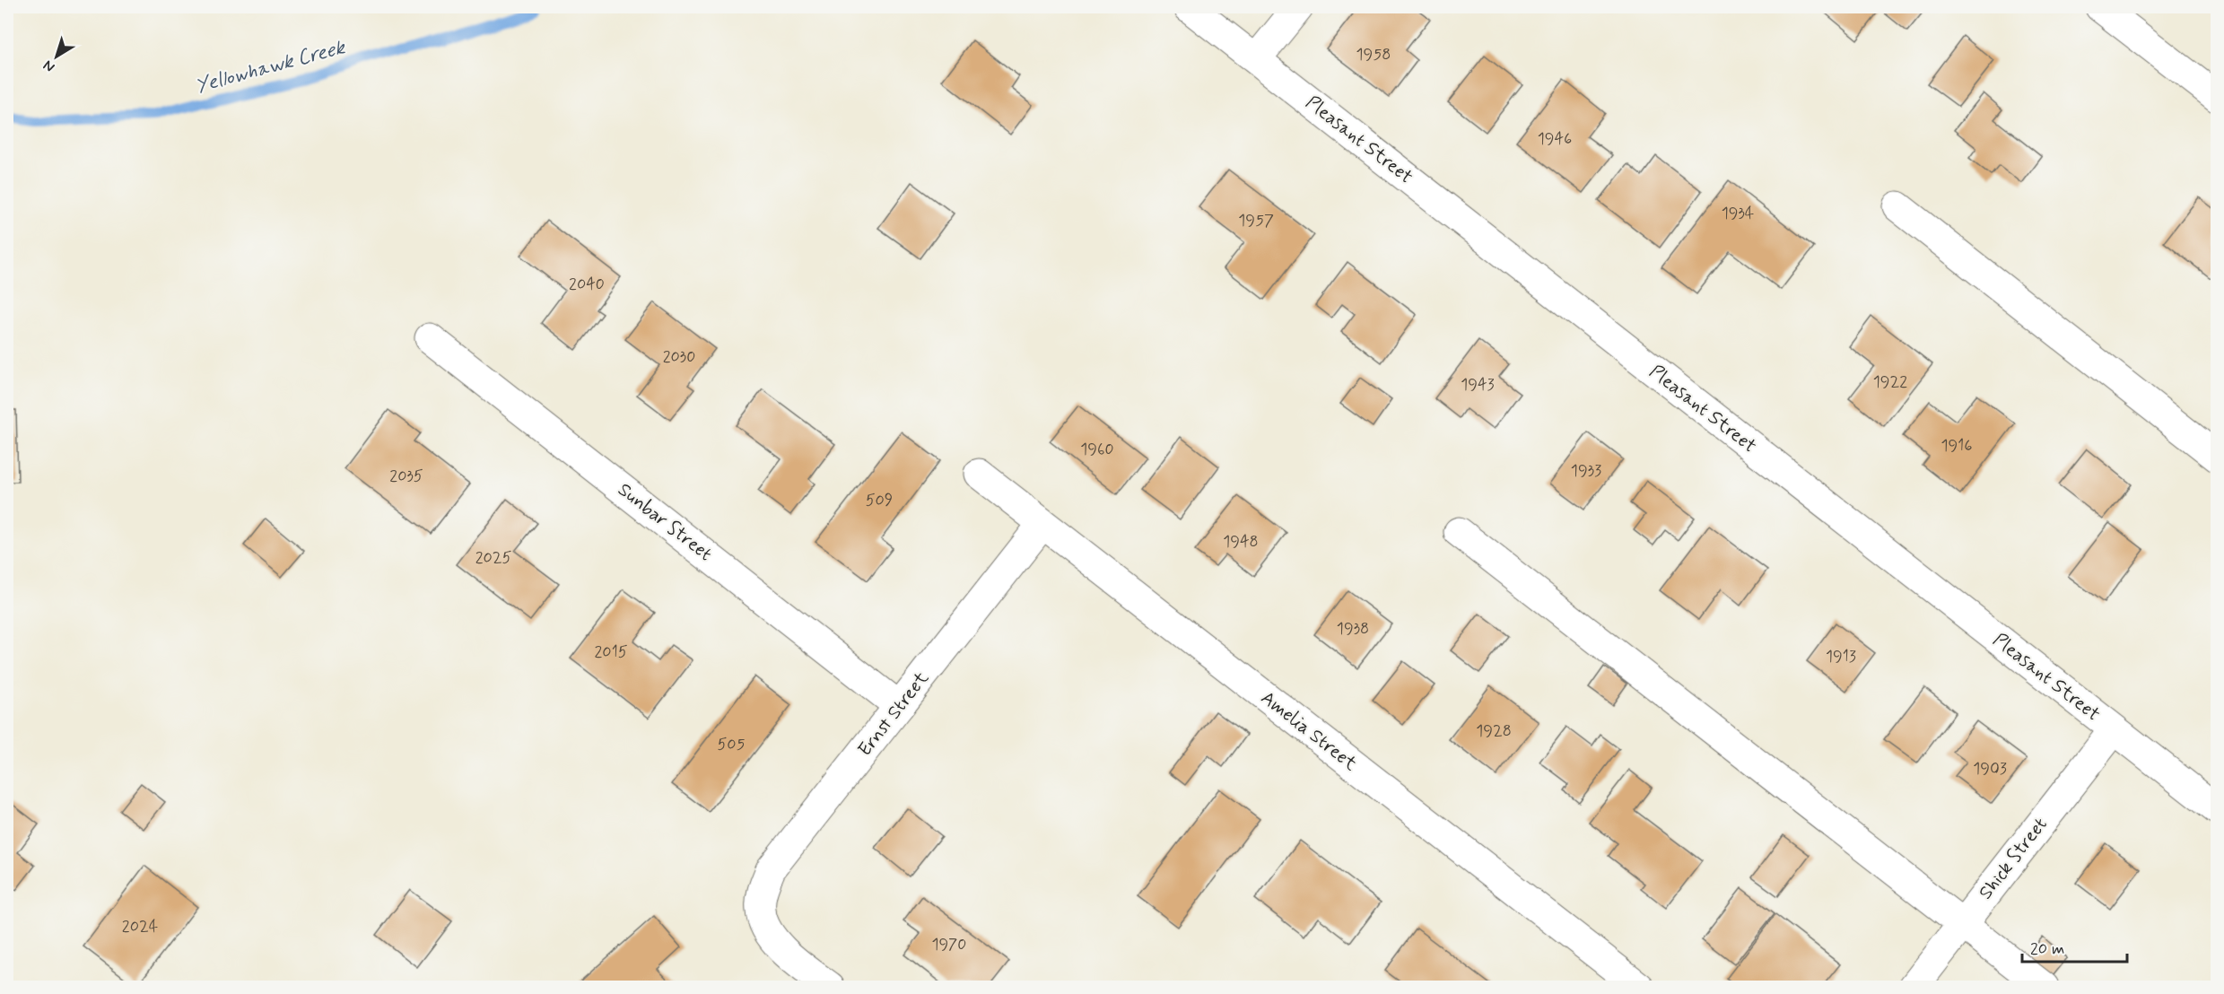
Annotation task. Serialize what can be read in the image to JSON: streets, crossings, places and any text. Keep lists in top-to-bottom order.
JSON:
{
  "streets": {
    "street": [
      "Pleasant Street",
      "Sunbar Street",
      "Ernst Street",
      "Amelia Street",
      "Shick Street"
    ]
  },
  "crossings": [
    ["Pleasant Street", "Shick Street"],
    ["Sunbar Street", "Ernst Street"],
    ["Ernst Street", "Amelia Street"]
  ],
  "water": ["Yellowhawk Creek"],
  "house_numbers": [
    "1958",
    "1946",
    "1934",
    "1957",
    "2040",
    "2030",
    "1922",
    "1943",
    "1916",
    "1960",
    "1933",
    "2035",
    "509",
    "1948",
    "2025",
    "1938",
    "2015",
    "1913",
    "1928",
    "505",
    "1903",
    "2024",
    "1970"
  ],
  "scale_bar": "20 m",
  "north": "bottom left"
}
